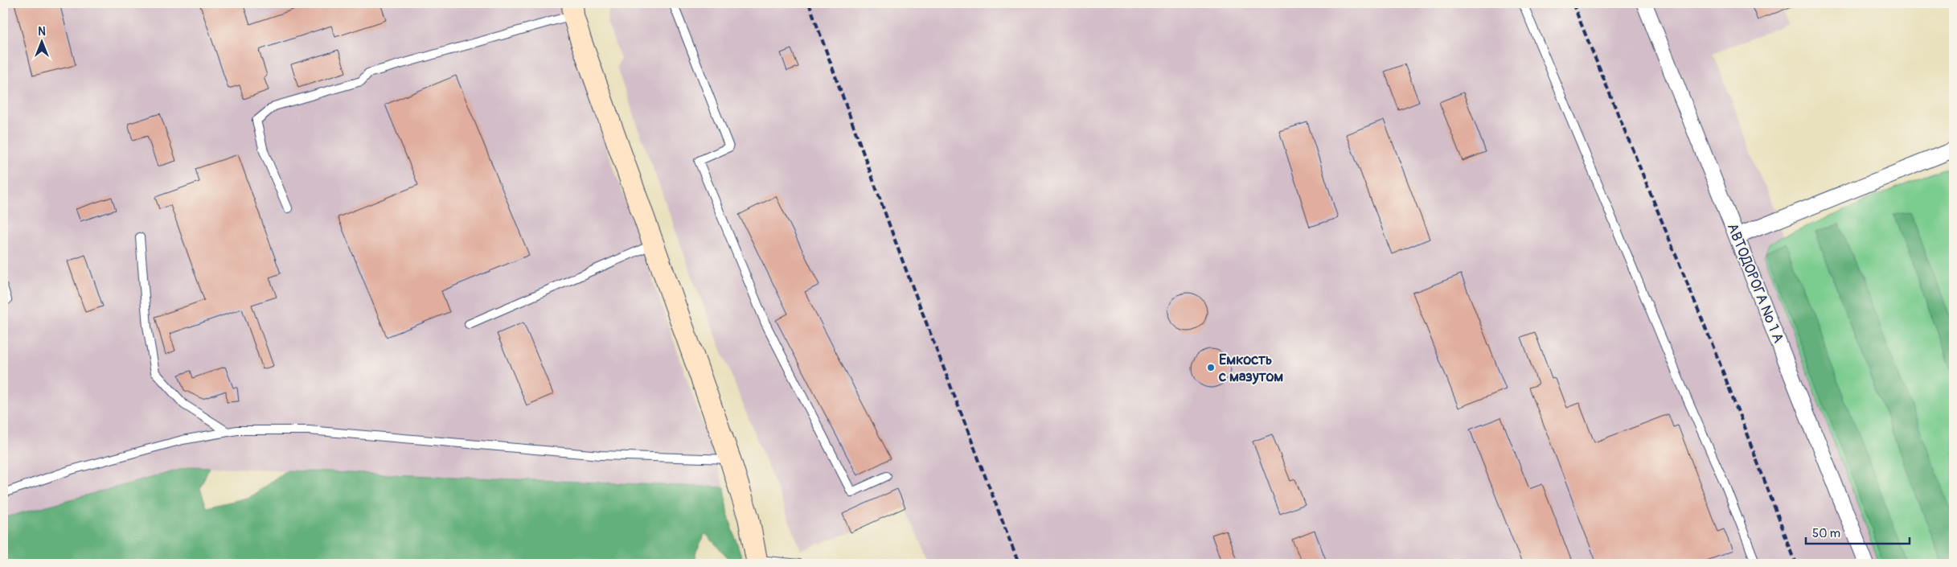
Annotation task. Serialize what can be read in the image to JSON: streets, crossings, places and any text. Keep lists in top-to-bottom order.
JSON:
{
  "streets": {
    "street": ["АВТОДОРОГА № 1 А"]
  },
  "places": ["Емкость с мазутом"],
  "scale_bar": "50 m",
  "north": "top"
}
